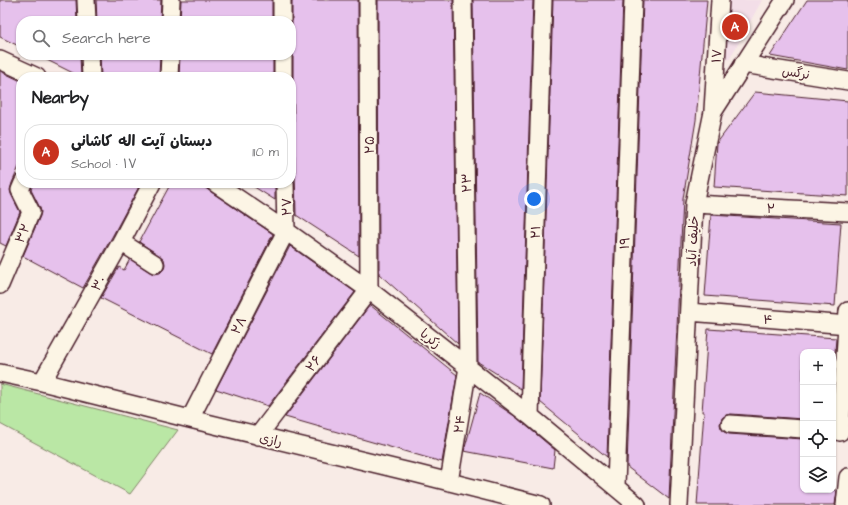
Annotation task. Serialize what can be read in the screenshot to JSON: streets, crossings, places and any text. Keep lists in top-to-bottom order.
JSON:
{
  "streets": {
    "street": [
      "۱۷",
      "نرگس",
      "۲۵",
      "۲۳",
      "۲۷",
      "۲",
      "۲۱",
      "۳۲",
      "خلیف آباد",
      "۱۹",
      "۳۰",
      "۴",
      "۲۸",
      "زکریا",
      "۲۶",
      "۲۴",
      "رازی"
    ]
  },
  "crossings": [
    ["۱۷", "خلیف آباد"],
    ["نرگس", "خلیف آباد"],
    ["۲۵", "زکریا"],
    ["۲۵", "۲۶"],
    ["۲۳", "زکریا"],
    ["۲۳", "۲۴"],
    ["۲۷", "۲۸"],
    ["۲۷", "زکریا"],
    ["۲", "خلیف آباد"],
    ["۲۱", "زکریا"],
    ["خلیف آباد", "۴"],
    ["۱۹", "زکریا"],
    ["۳۰", "رازی"],
    ["۲۸", "زکریا"],
    ["۲۸", "رازی"],
    ["زکریا", "۲۶"],
    ["زکریا", "۲۴"],
    ["۲۶", "رازی"],
    ["۲۴", "رازی"]
  ],
  "page": {
    "pins": "A",
    "search": "Search here",
    "heading": "Nearby",
    "list": [
      {
        "mark": "A",
        "name": "دبستان آیت اله کاشانی",
        "note": "School · ۱۷",
        "value": "110 m"
      }
    ],
    "map_buttons": ["+", "−"]
  }
}
